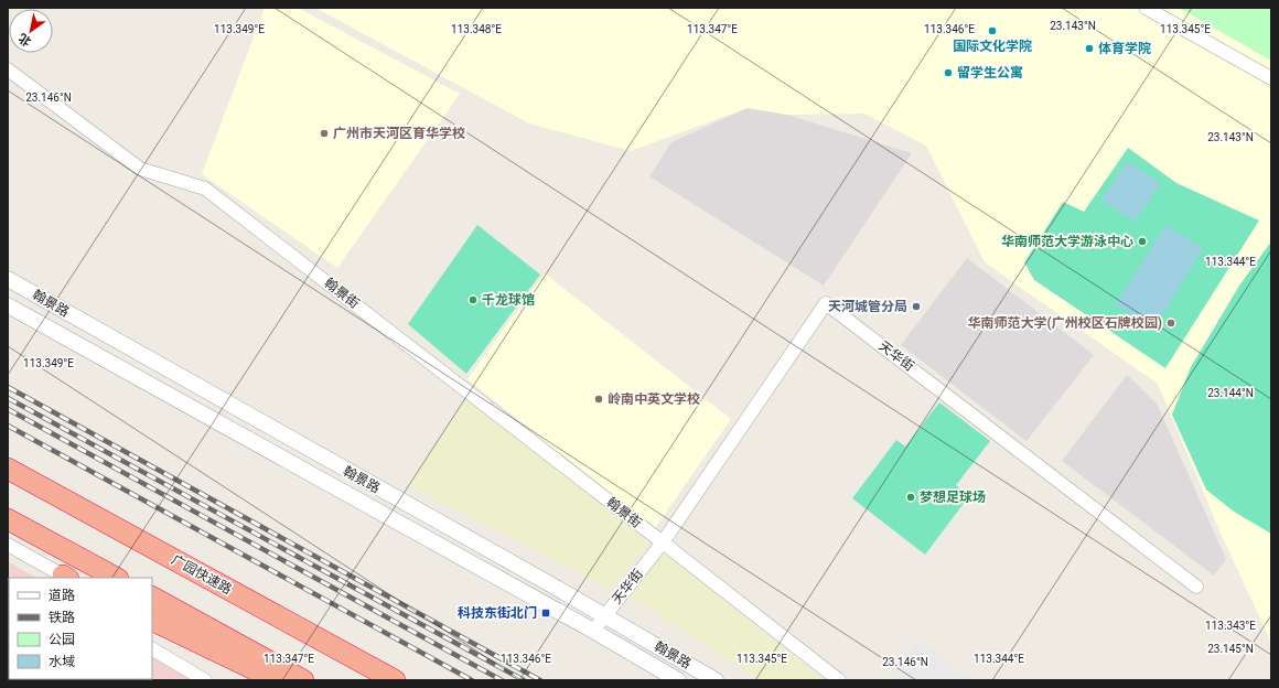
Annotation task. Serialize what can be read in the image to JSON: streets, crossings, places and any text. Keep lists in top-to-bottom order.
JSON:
{
  "streets": {
    "highway": ["广园快速路"],
    "street": ["翰景街", "翰景路", "天华街"]
  },
  "crossings": [
    ["翰景街", "天华街"],
    ["翰景路", "天华街"]
  ],
  "places": {
    "other": [
      "国际文化学院",
      "体育学院",
      "留学生公寓",
      "广州市天河区育华学校",
      "华南师范大学游泳中心",
      "千龙球馆",
      "天河城管分局",
      "华南师范大学(广州校区石牌校园)",
      "岭南中英文学校",
      "梦想足球场"
    ],
    "transit": ["科技东街北门"]
  },
  "legend": [
    "道路",
    "铁路",
    "公园",
    "水域"
  ],
  "north": "bottom left",
  "coordinates": [
    "23.143°N",
    "113.349°E",
    "113.348°E",
    "113.347°E",
    "113.346°E",
    "113.345°E",
    "23.146°N",
    "113.344°E",
    "23.144°N",
    "113.343°E",
    "23.145°N"
  ]
}
